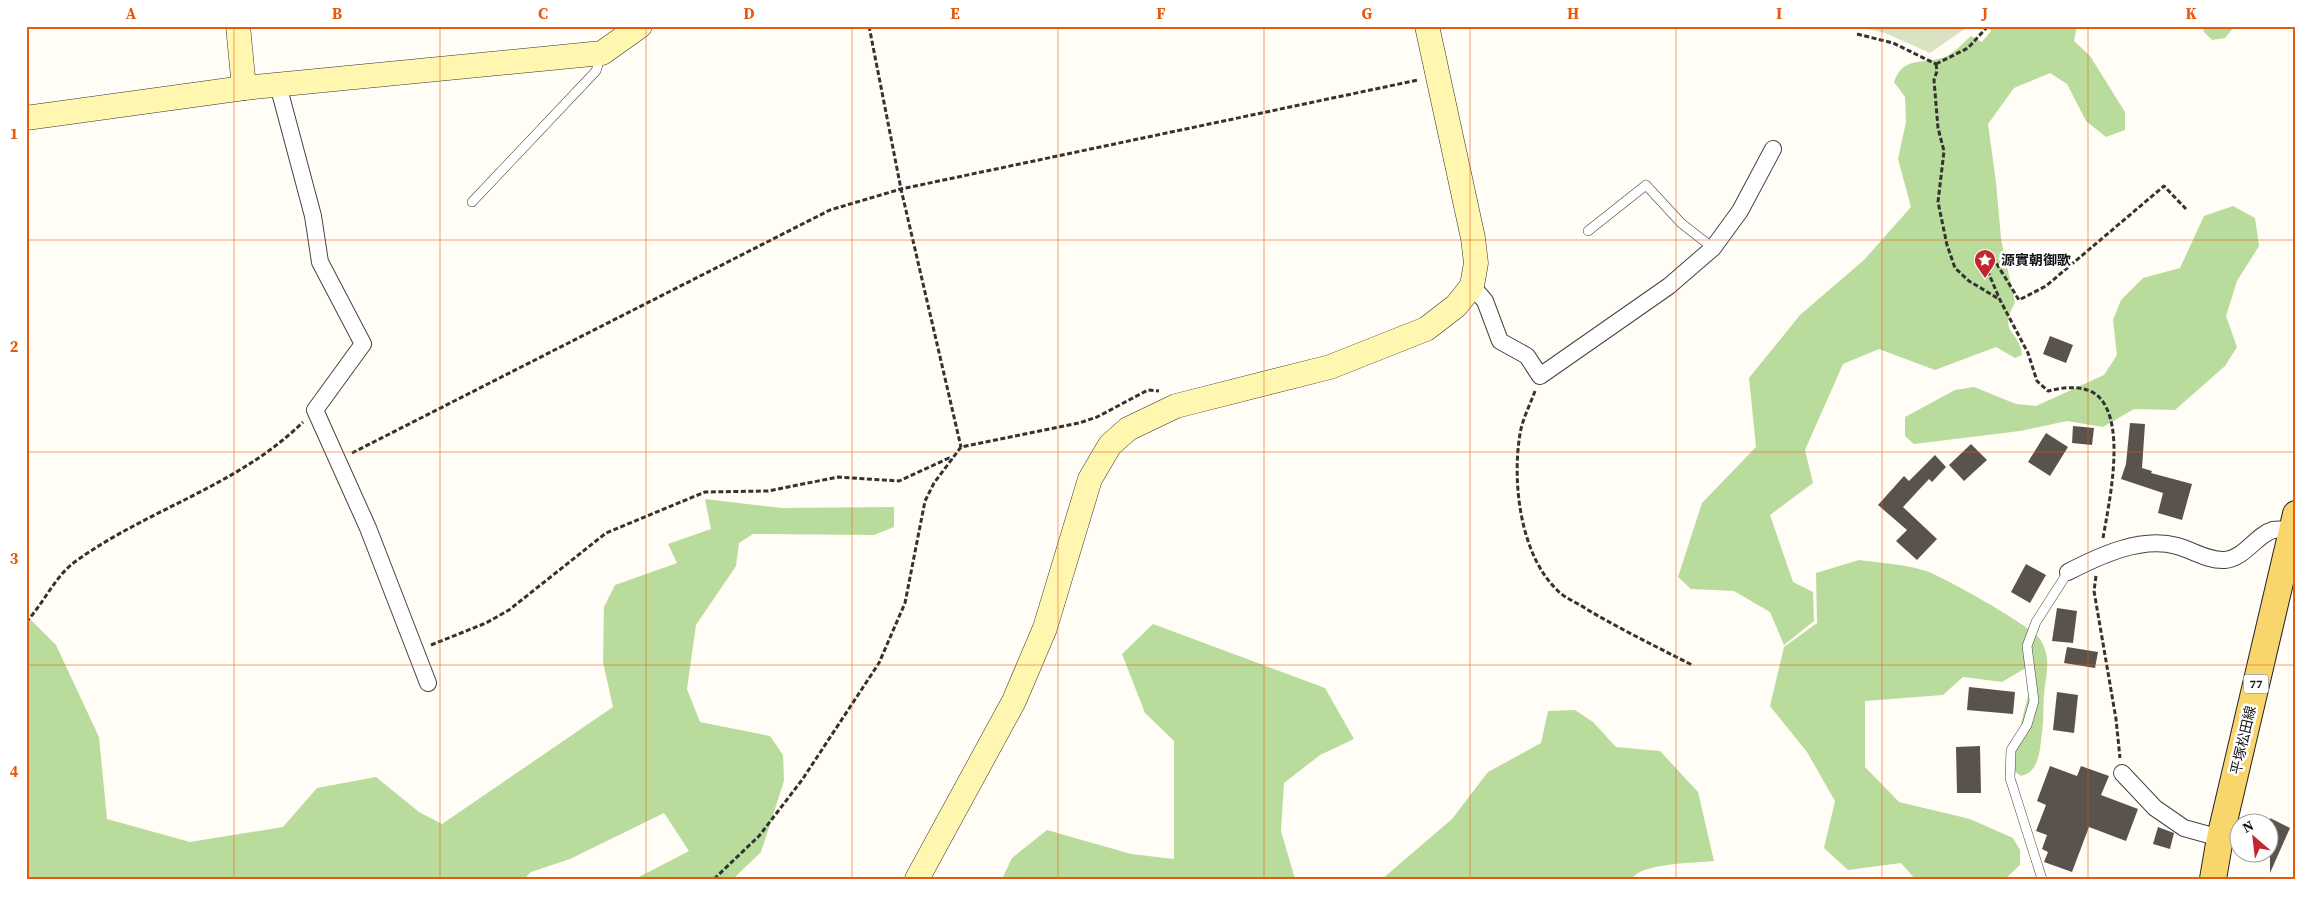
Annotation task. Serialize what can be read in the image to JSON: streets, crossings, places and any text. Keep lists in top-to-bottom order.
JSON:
{
  "streets": {
    "main road": ["77", "平塚松田線"]
  },
  "places": {
    "place": ["源實朝御歌"]
  },
  "north": "top left",
  "grid": {
    "columns": [
      "A",
      "B",
      "C",
      "D",
      "E",
      "F",
      "G",
      "H",
      "I",
      "J",
      "K"
    ],
    "rows": [
      "1",
      "2",
      "3",
      "4"
    ]
  }
}
